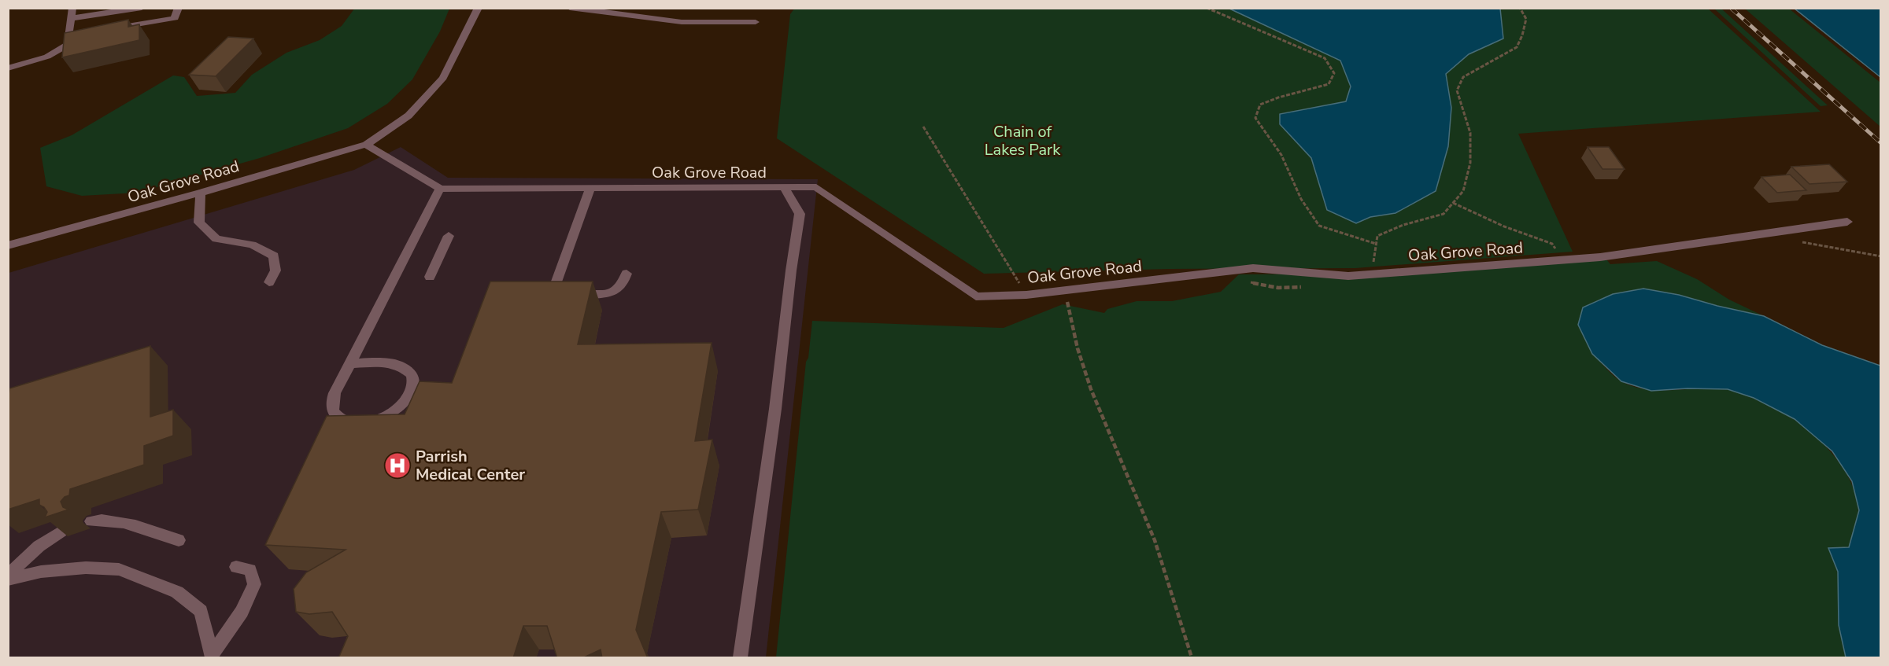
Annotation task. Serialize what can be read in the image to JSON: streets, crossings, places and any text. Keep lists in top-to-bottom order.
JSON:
{
  "streets": {
    "street": ["Oak Grove Road"]
  },
  "parks": ["Chain of Lakes Park"],
  "places": {
    "hospital": ["Parrish Medical Center"]
  }
}
